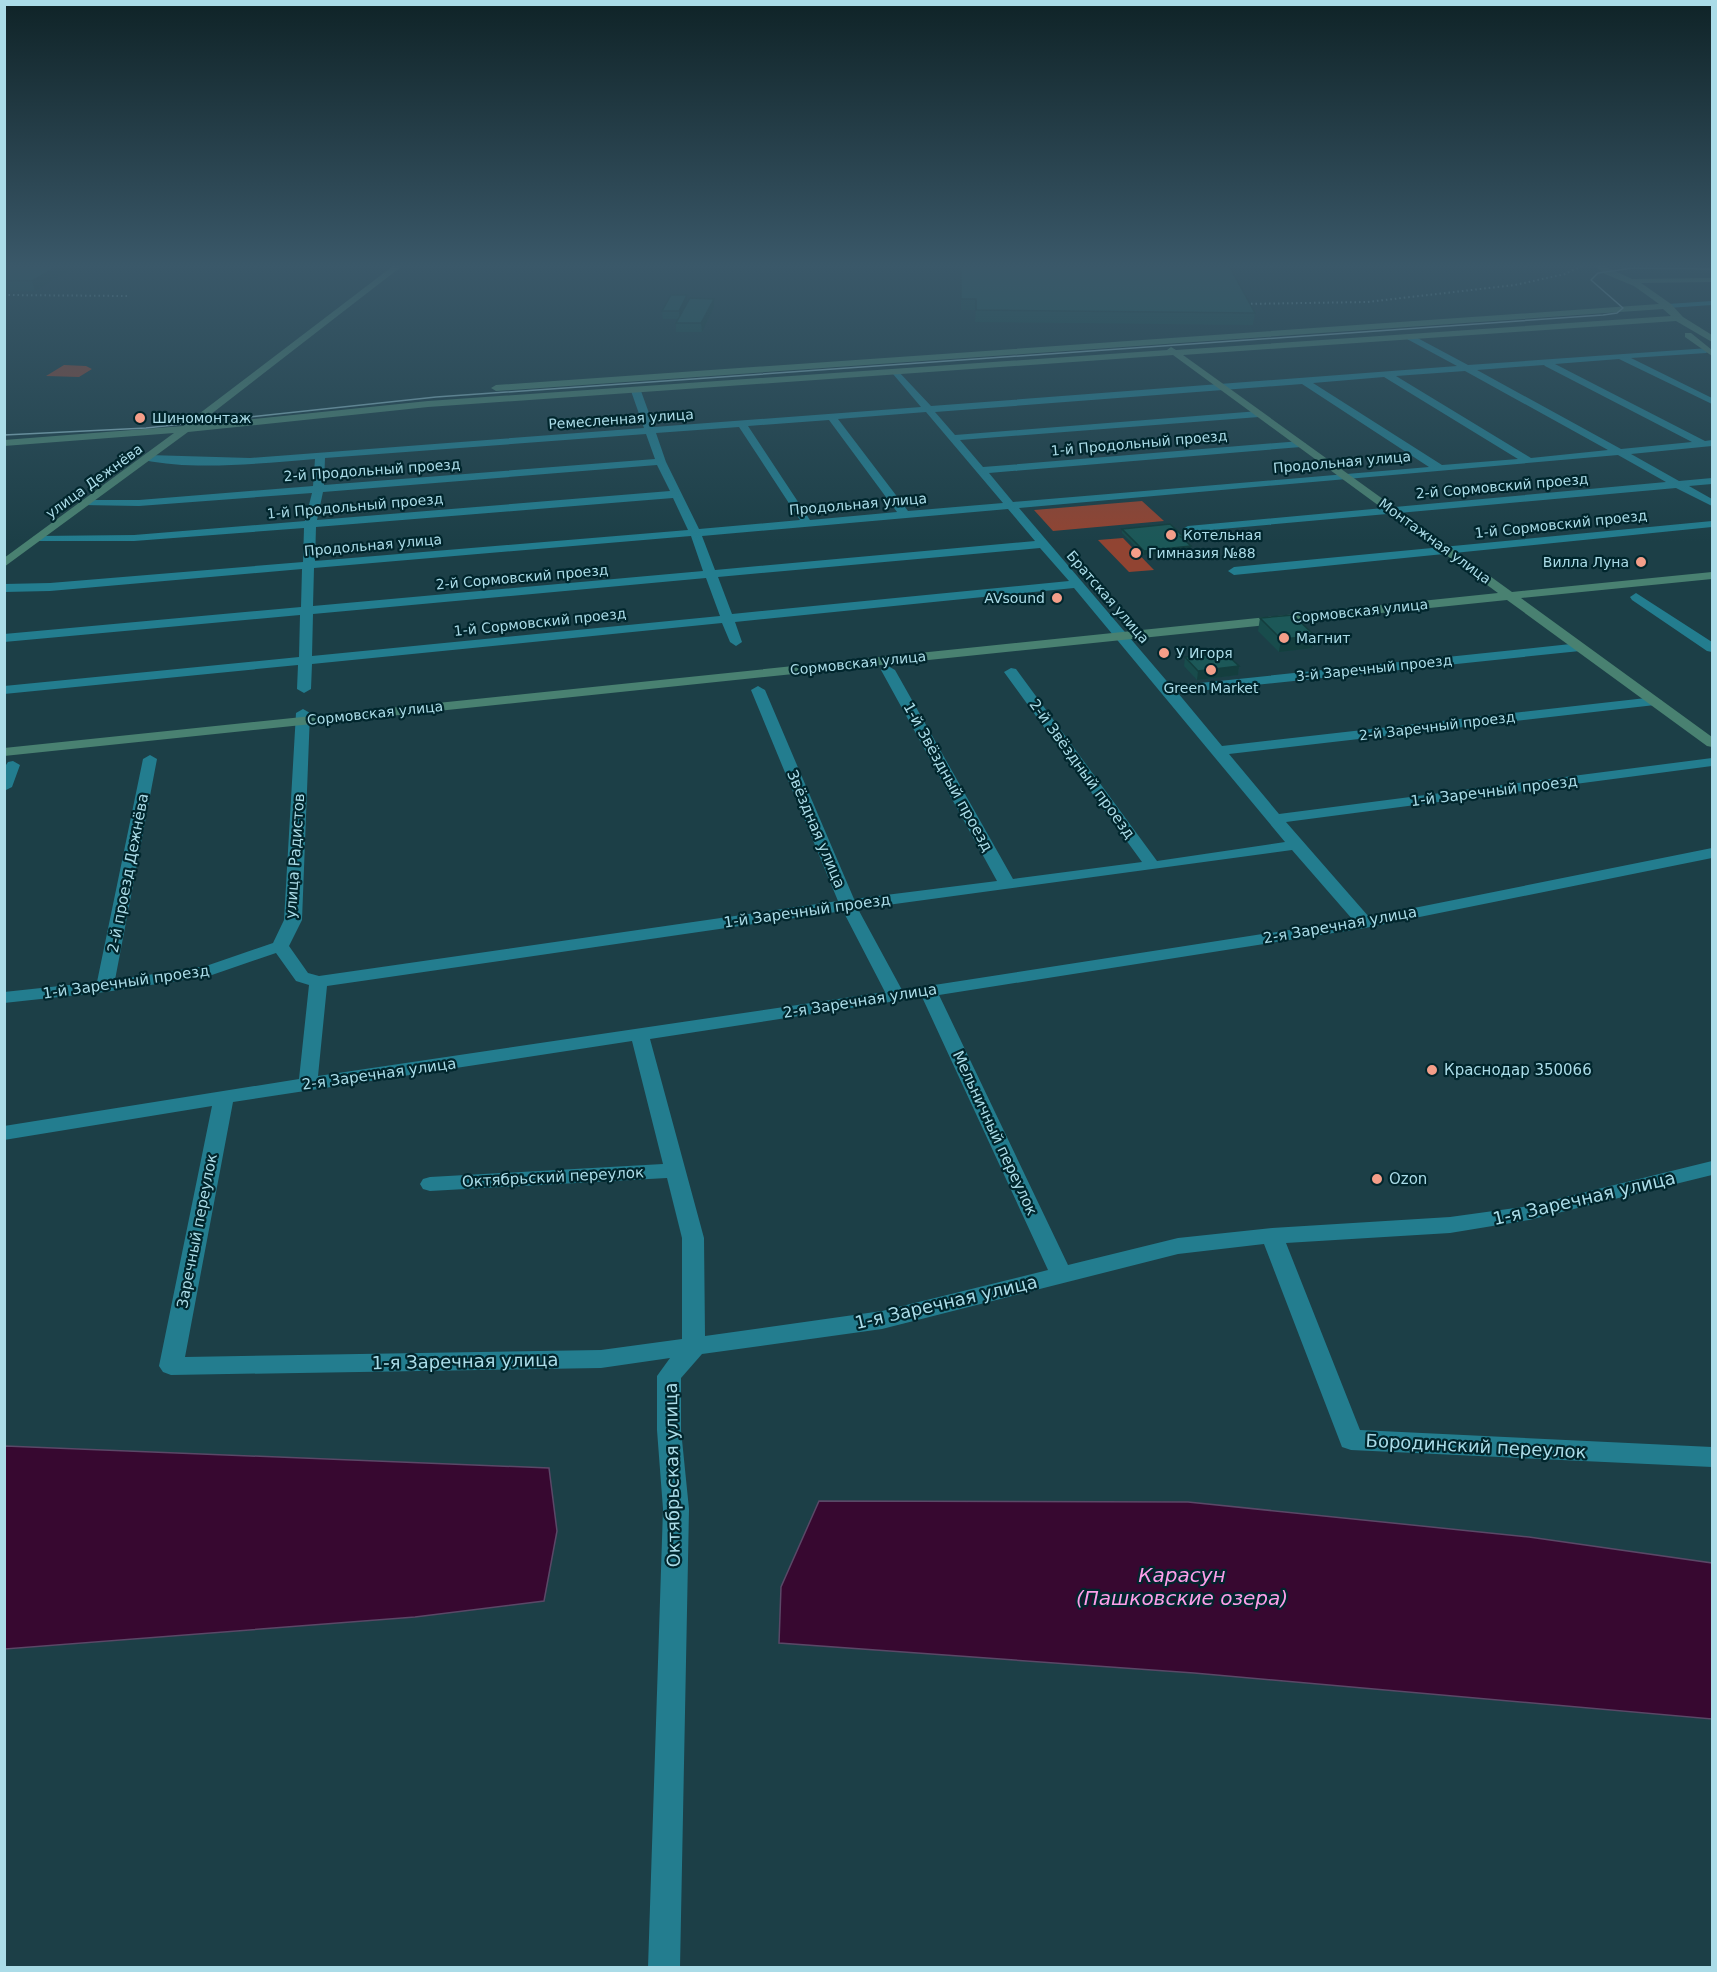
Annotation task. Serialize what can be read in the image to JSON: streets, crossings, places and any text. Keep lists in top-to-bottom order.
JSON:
{
  "streets": {
    "street": [
      "Ремесленная улица",
      "1-й Продольный проезд",
      "Продольная улица",
      "2-й Продольный проезд",
      "улица Дежнёва",
      "2-й Сормовский проезд",
      "1-й Сормовский проезд",
      "Монтажная улица",
      "Братская улица",
      "Сормовская улица",
      "3-й Заречный проезд",
      "2-й Заречный проезд",
      "2-й Звёздный проезд",
      "1-й Звёздный проезд",
      "1-й Заречный проезд",
      "Звёздная улица",
      "улица Радистов",
      "2-й проезд Дежнёва",
      "2-я Заречная улица",
      "Мельничный переулок",
      "Октябрьский переулок",
      "1-я Заречная улица",
      "Заречный переулок",
      "Бородинский переулок",
      "Октябрьская улица"
    ]
  },
  "crossings": [
    ["Ремесленная улица", "улица Дежнёва"],
    ["Ремесленная улица", "Монтажная улица"],
    ["Ремесленная улица", "Братская улица"],
    ["1-й Продольный проезд", "улица Дежнёва"],
    ["1-й Продольный проезд", "Монтажная улица"],
    ["1-й Продольный проезд", "Братская улица"],
    ["Продольная улица", "Монтажная улица"],
    ["Продольная улица", "Братская улица"],
    ["2-й Продольный проезд", "улица Дежнёва"],
    ["2-й Сормовский проезд", "Монтажная улица"],
    ["2-й Сормовский проезд", "Братская улица"],
    ["1-й Сормовский проезд", "Монтажная улица"],
    ["1-й Сормовский проезд", "Братская улица"],
    ["Монтажная улица", "Сормовская улица"],
    ["Монтажная улица", "3-й Заречный проезд"],
    ["Монтажная улица", "2-й Заречный проезд"],
    ["Братская улица", "Сормовская улица"],
    ["Братская улица", "3-й Заречный проезд"],
    ["Братская улица", "2-й Заречный проезд"],
    ["Братская улица", "1-й Заречный проезд"],
    ["Братская улица", "2-я Заречная улица"],
    ["Сормовская улица", "улица Радистов"],
    ["2-й Звёздный проезд", "1-й Заречный проезд"],
    ["1-й Звёздный проезд", "1-й Заречный проезд"],
    ["1-й Заречный проезд", "Звёздная улица"],
    ["1-й Заречный проезд", "улица Радистов"],
    ["1-й Заречный проезд", "2-й проезд Дежнёва"],
    ["Звёздная улица", "2-я Заречная улица"],
    ["2-я Заречная улица", "Мельничный переулок"],
    ["2-я Заречная улица", "Заречный переулок"],
    ["Мельничный переулок", "1-я Заречная улица"],
    ["1-я Заречная улица", "Заречный переулок"],
    ["1-я Заречная улица", "Бородинский переулок"],
    ["1-я Заречная улица", "Октябрьская улица"]
  ],
  "water": ["Карасун (Пашковские озера)"],
  "places": [
    "Шиномонтаж",
    "Котельная",
    "Гимназия №88",
    "Вилла Луна",
    "AVsound",
    "Магнит",
    "У Игоря",
    "Green Market",
    "Краснодар 350066",
    "Ozon"
  ]
}
